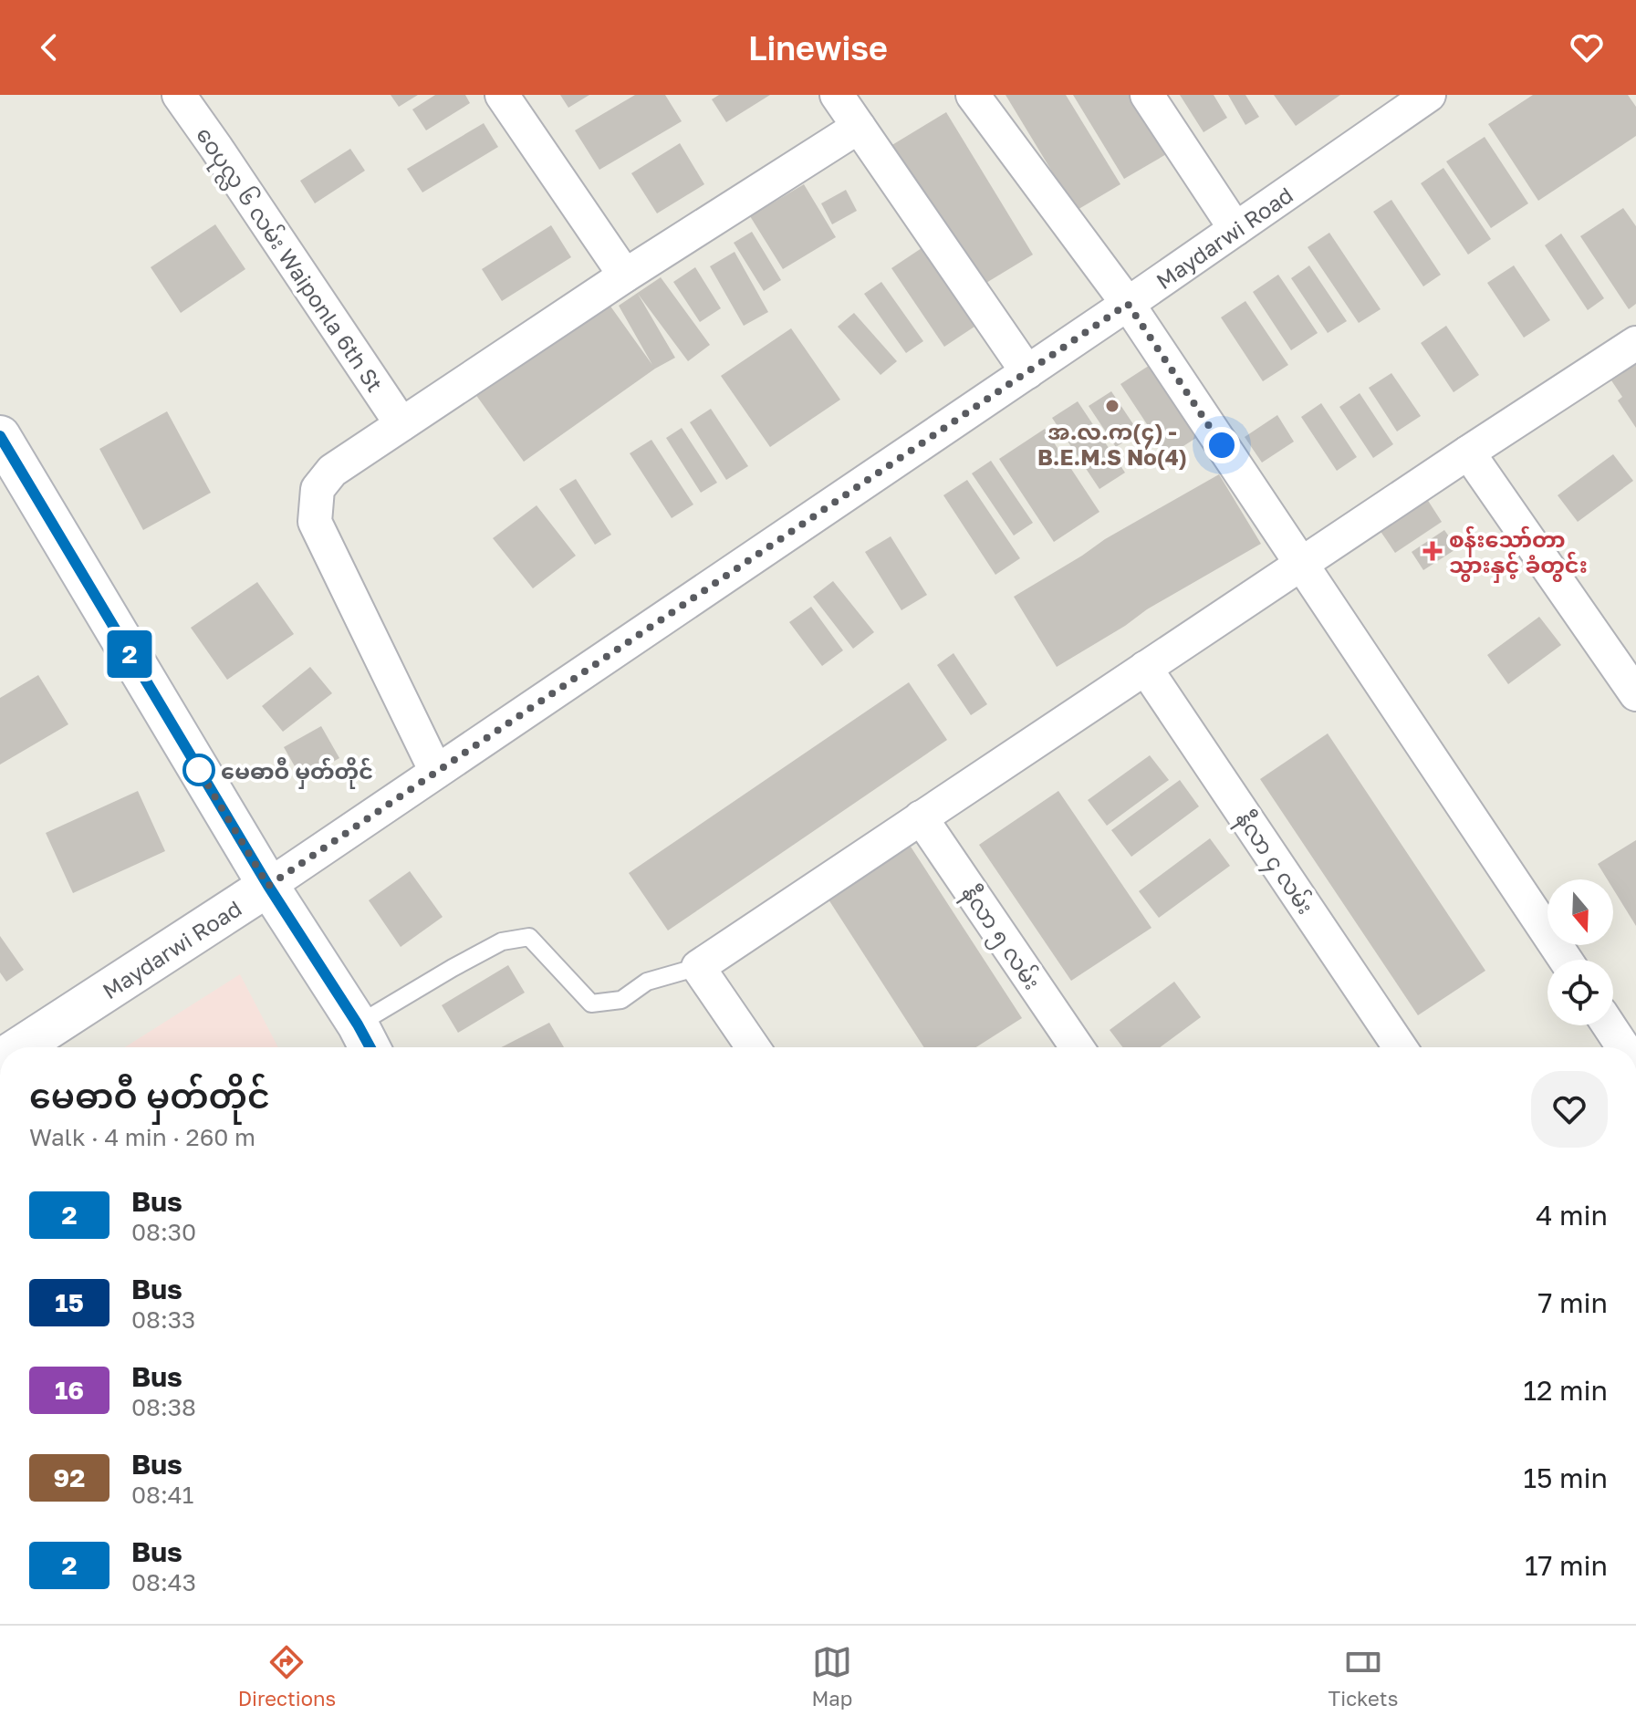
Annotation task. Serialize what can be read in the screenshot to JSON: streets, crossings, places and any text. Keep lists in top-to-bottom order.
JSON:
{
  "streets": {
    "main road": ["Maydarwi Road"],
    "street": ["ဝေပုလ္လ ၆ လမ်း Waiponla 6th St", "နီလာ ၄ လမ်း", "နီလာ ၅ လမ်း"]
  },
  "places": {
    "other": ["အ.လ.က(၄) - B.E.M.S No(4)", "မေဓာဝီ မှတ်တိုင်"],
    "health": ["စန်းသော်တာ သွားနှင့် ခံတွင်း"]
  },
  "lines": ["bus line 2"],
  "north": "bottom",
  "page": {
    "header": "Linewise",
    "on_map": "2",
    "heading": ["မေဓာဝီ မှတ်တိုင်", "Walk · 4 min · 260 m"],
    "list": [
      {
        "mark": "2",
        "name": "Bus",
        "note": "08:30",
        "value": "4 min"
      },
      {
        "mark": "15",
        "name": "Bus",
        "note": "08:33",
        "value": "7 min"
      },
      {
        "mark": "16",
        "name": "Bus",
        "note": "08:38",
        "value": "12 min"
      },
      {
        "mark": "92",
        "name": "Bus",
        "note": "08:41",
        "value": "15 min"
      },
      {
        "mark": "2",
        "name": "Bus",
        "note": "08:43",
        "value": "17 min"
      }
    ],
    "tabs": ["Directions", "Map", "Tickets"]
  }
}
